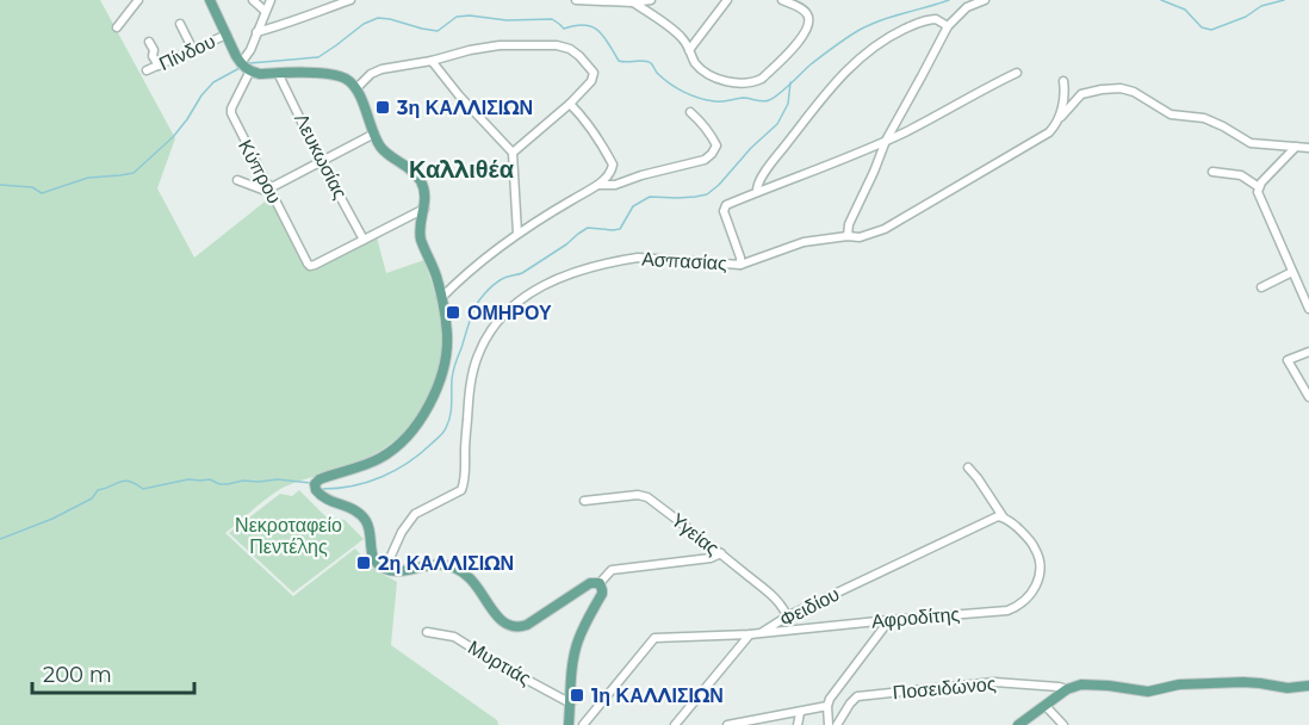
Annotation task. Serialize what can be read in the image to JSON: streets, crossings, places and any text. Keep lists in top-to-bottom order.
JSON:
{
  "streets": {
    "street": [
      "Πίνδου",
      "Λευκωσίας",
      "Κύπρου",
      "Ασπασίας",
      "Υγείας",
      "Φειδίου",
      "Αφροδίτης",
      "Μυρτιάς",
      "Ποσειδώνος"
    ]
  },
  "crossings": [
    ["Λευκωσίας", "Κύπρου"],
    ["Υγείας", "Φειδίου"],
    ["Φειδίου", "Αφροδίτης"]
  ],
  "districts": ["Καλλιθέα"],
  "parks": ["Νεκροταφείο Πεντέλης"],
  "places": {
    "transit": [
      "3η ΚΑΛΛΙΣΙΩΝ",
      "ΟΜΗΡΟΥ",
      "2η ΚΑΛΛΙΣΙΩΝ",
      "1η ΚΑΛΛΙΣΙΩΝ"
    ]
  },
  "scale_bar": "200 m"
}
